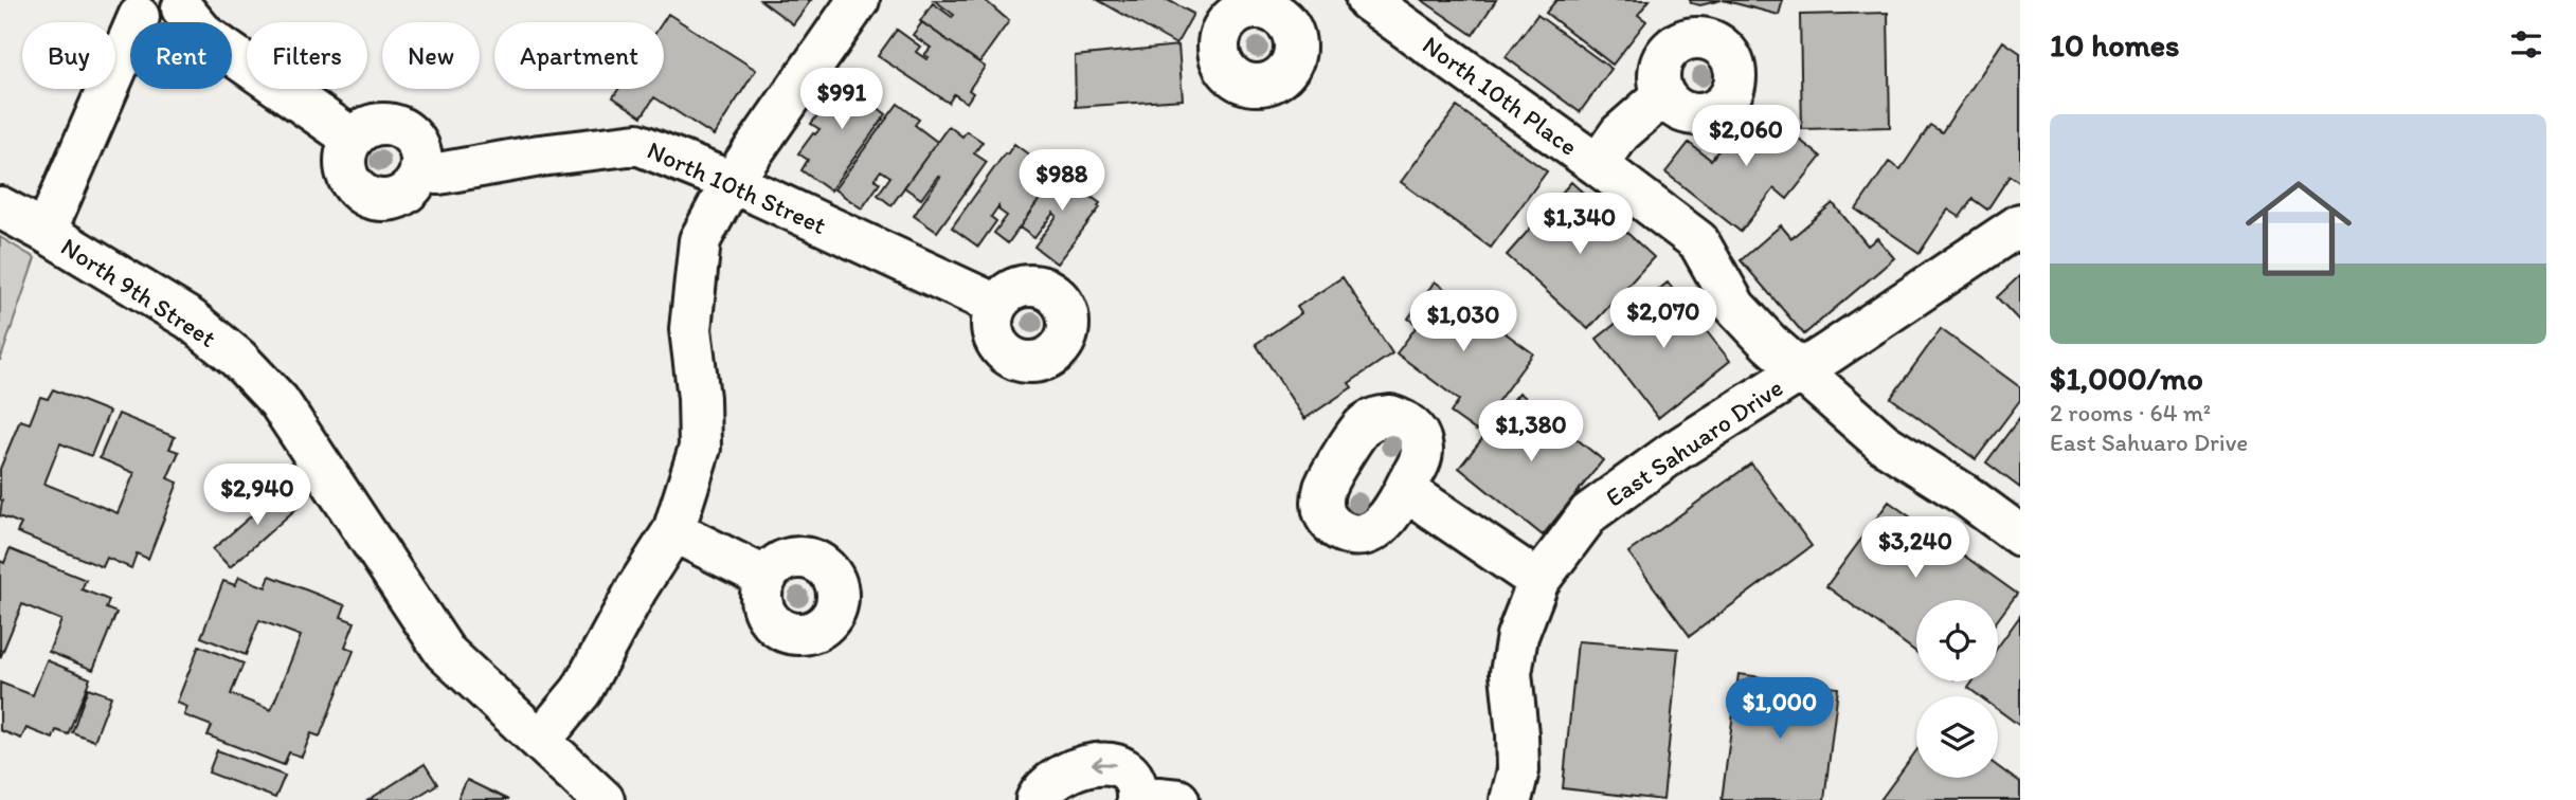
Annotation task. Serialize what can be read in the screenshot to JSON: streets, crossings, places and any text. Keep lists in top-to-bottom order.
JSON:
{
  "streets": {
    "street": [
      "North 10th Place",
      "North 10th Street",
      "North 9th Street",
      "East Sahuaro Drive"
    ]
  },
  "crossings": [
    ["North 10th Place", "East Sahuaro Drive"]
  ],
  "page": {
    "heading": "10 homes",
    "chip": [
      "Buy",
      "Rent",
      "Filters",
      "New",
      "Apartment"
    ],
    "price": [
      "$991",
      "$2,060",
      "$988",
      "$1,340",
      "$2,070",
      "$1,030",
      "$1,380",
      "$2,940",
      "$3,240",
      "$1,000"
    ],
    "list": [
      {
        "name": "$1,000/mo",
        "note": "2 rooms · 64 m² · East Sahuaro Drive"
      }
    ]
  }
}
